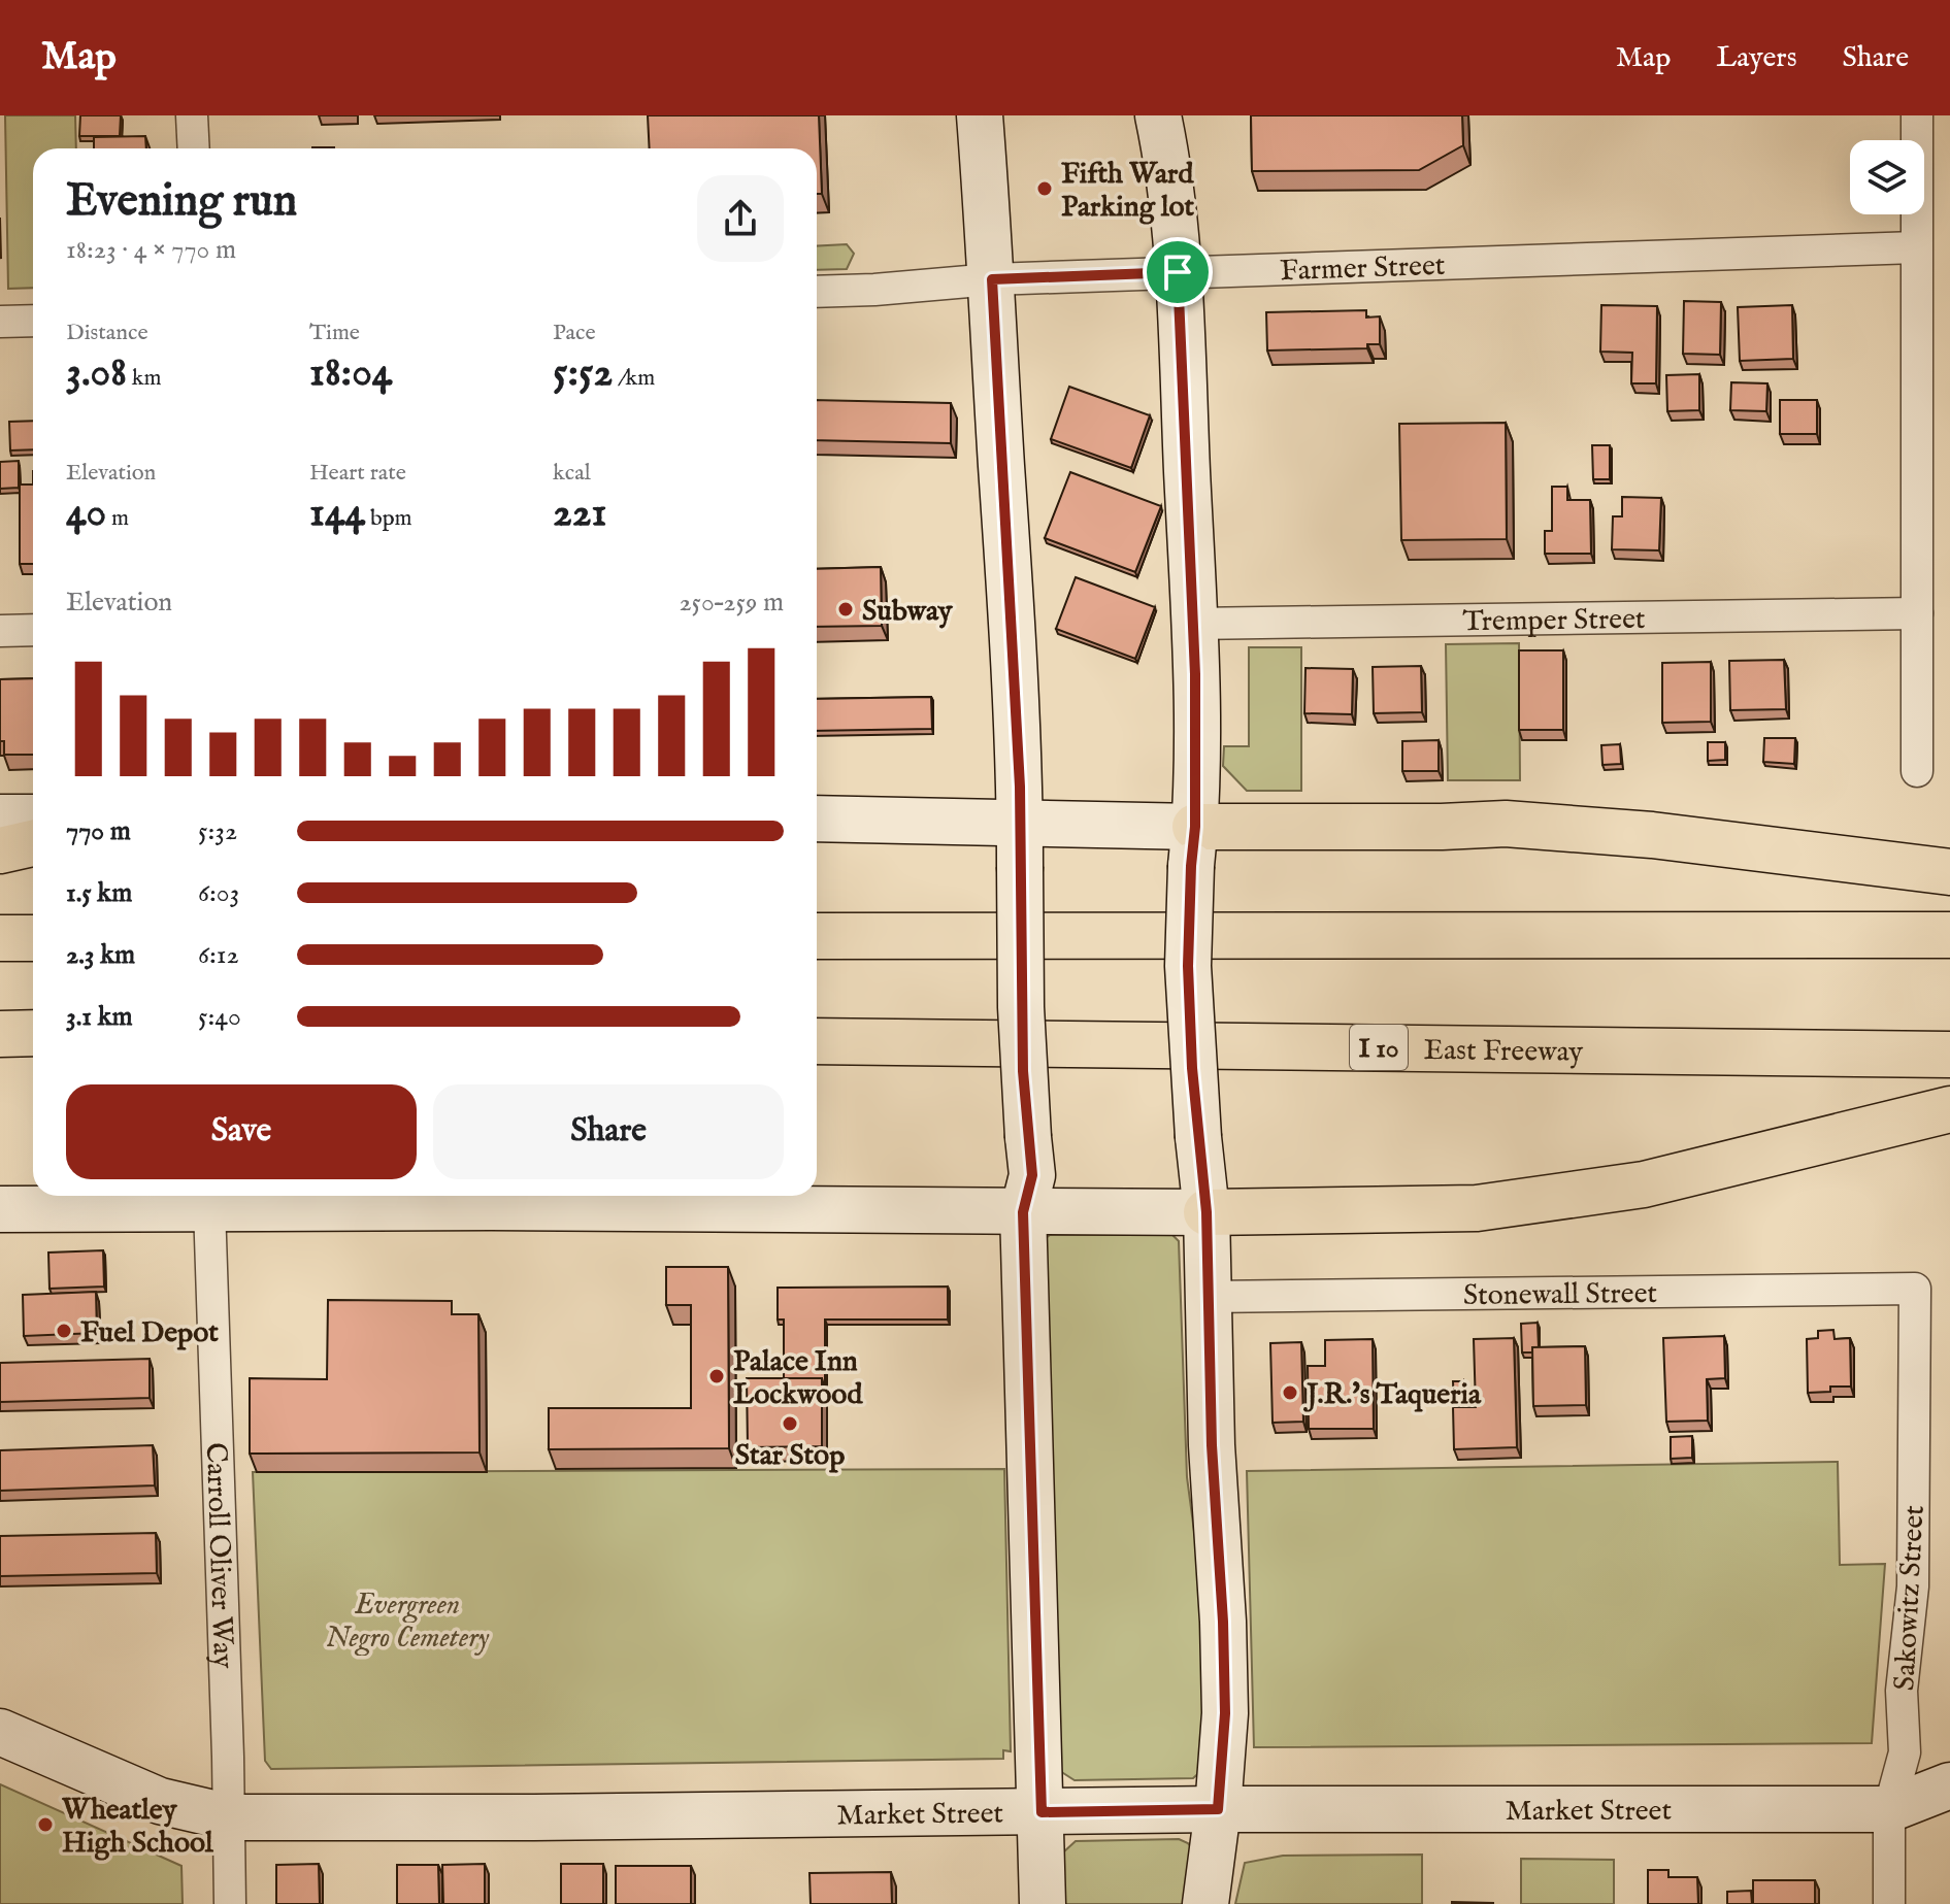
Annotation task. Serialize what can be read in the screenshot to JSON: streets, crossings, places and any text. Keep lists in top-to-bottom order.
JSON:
{
  "streets": {
    "highway": ["I 10", "East Freeway"],
    "main road": ["Market Street"],
    "street": [
      "Farmer Street",
      "Tremper Street",
      "Stonewall Street",
      "Carroll Oliver Way",
      "Sakowitz Street"
    ]
  },
  "crossings": [
    ["Stonewall Street", "Sakowitz Street"],
    ["Carroll Oliver Way", "Market Street"],
    ["Sakowitz Street", "Market Street"]
  ],
  "parks": ["Evergreen Negro Cemetery"],
  "places": [
    "Fifth Ward Parking lot",
    "Subway",
    "Fuel Depot",
    "Palace Inn Lockwood",
    "J.R.'s Taqueria",
    "Star Stop",
    "Wheatley High School"
  ],
  "page": {
    "header": "Map",
    "nav": ["Map", "Layers", "Share"],
    "heading": ["Evening run", "18:23 · 4 × 770 m"],
    "stats": [
      ["Distance", "3.08 km"],
      ["Time", "18:04"],
      ["Pace", "5:52 /km"],
      ["Elevation", "40 m"],
      ["Heart rate", "144 bpm"],
      ["kcal", "221"]
    ],
    "chart": ["Elevation", "250–259 m"],
    "list": [
      {
        "name": "770 m",
        "note": "5:32"
      },
      {
        "name": "1.5 km",
        "note": "6:03"
      },
      {
        "name": "2.3 km",
        "note": "6:12"
      },
      {
        "name": "3.1 km",
        "note": "5:40"
      }
    ],
    "buttons": ["Save", "Share"]
  }
}
